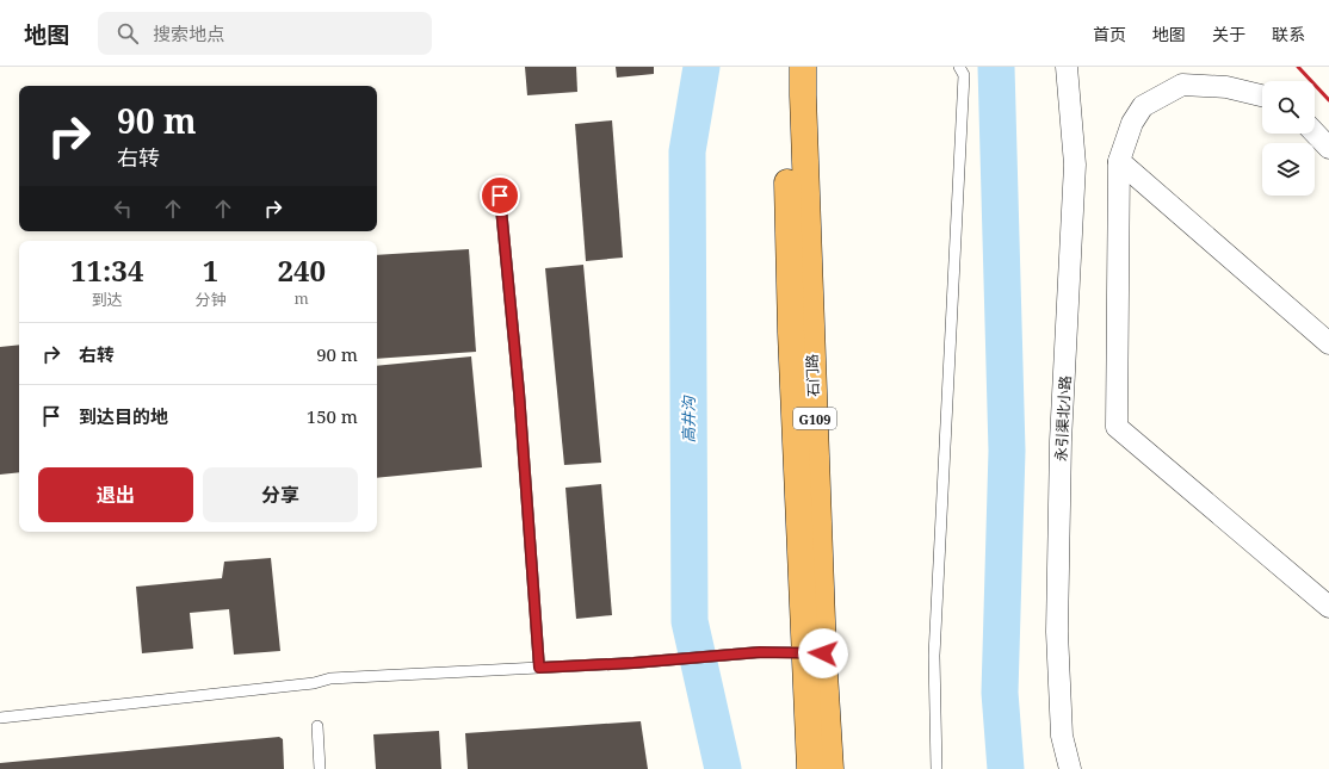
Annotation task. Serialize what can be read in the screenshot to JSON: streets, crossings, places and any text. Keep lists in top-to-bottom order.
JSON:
{
  "streets": {
    "highway": ["石门路", "G109"],
    "street": ["永引渠北小路"]
  },
  "water": ["高井沟"],
  "page": {
    "header": "地图",
    "search": "搜索地点",
    "nav": [
      "首页",
      "地图",
      "关于",
      "联系"
    ],
    "turn": ["90 m", "右转"],
    "eta": [
      "11:34",
      "到达",
      "1",
      "分钟",
      "240",
      "m"
    ],
    "list": [
      {
        "name": "右转",
        "value": "90 m"
      },
      {
        "name": "到达目的地",
        "value": "150 m"
      }
    ],
    "buttons": ["退出", "分享"]
  }
}
